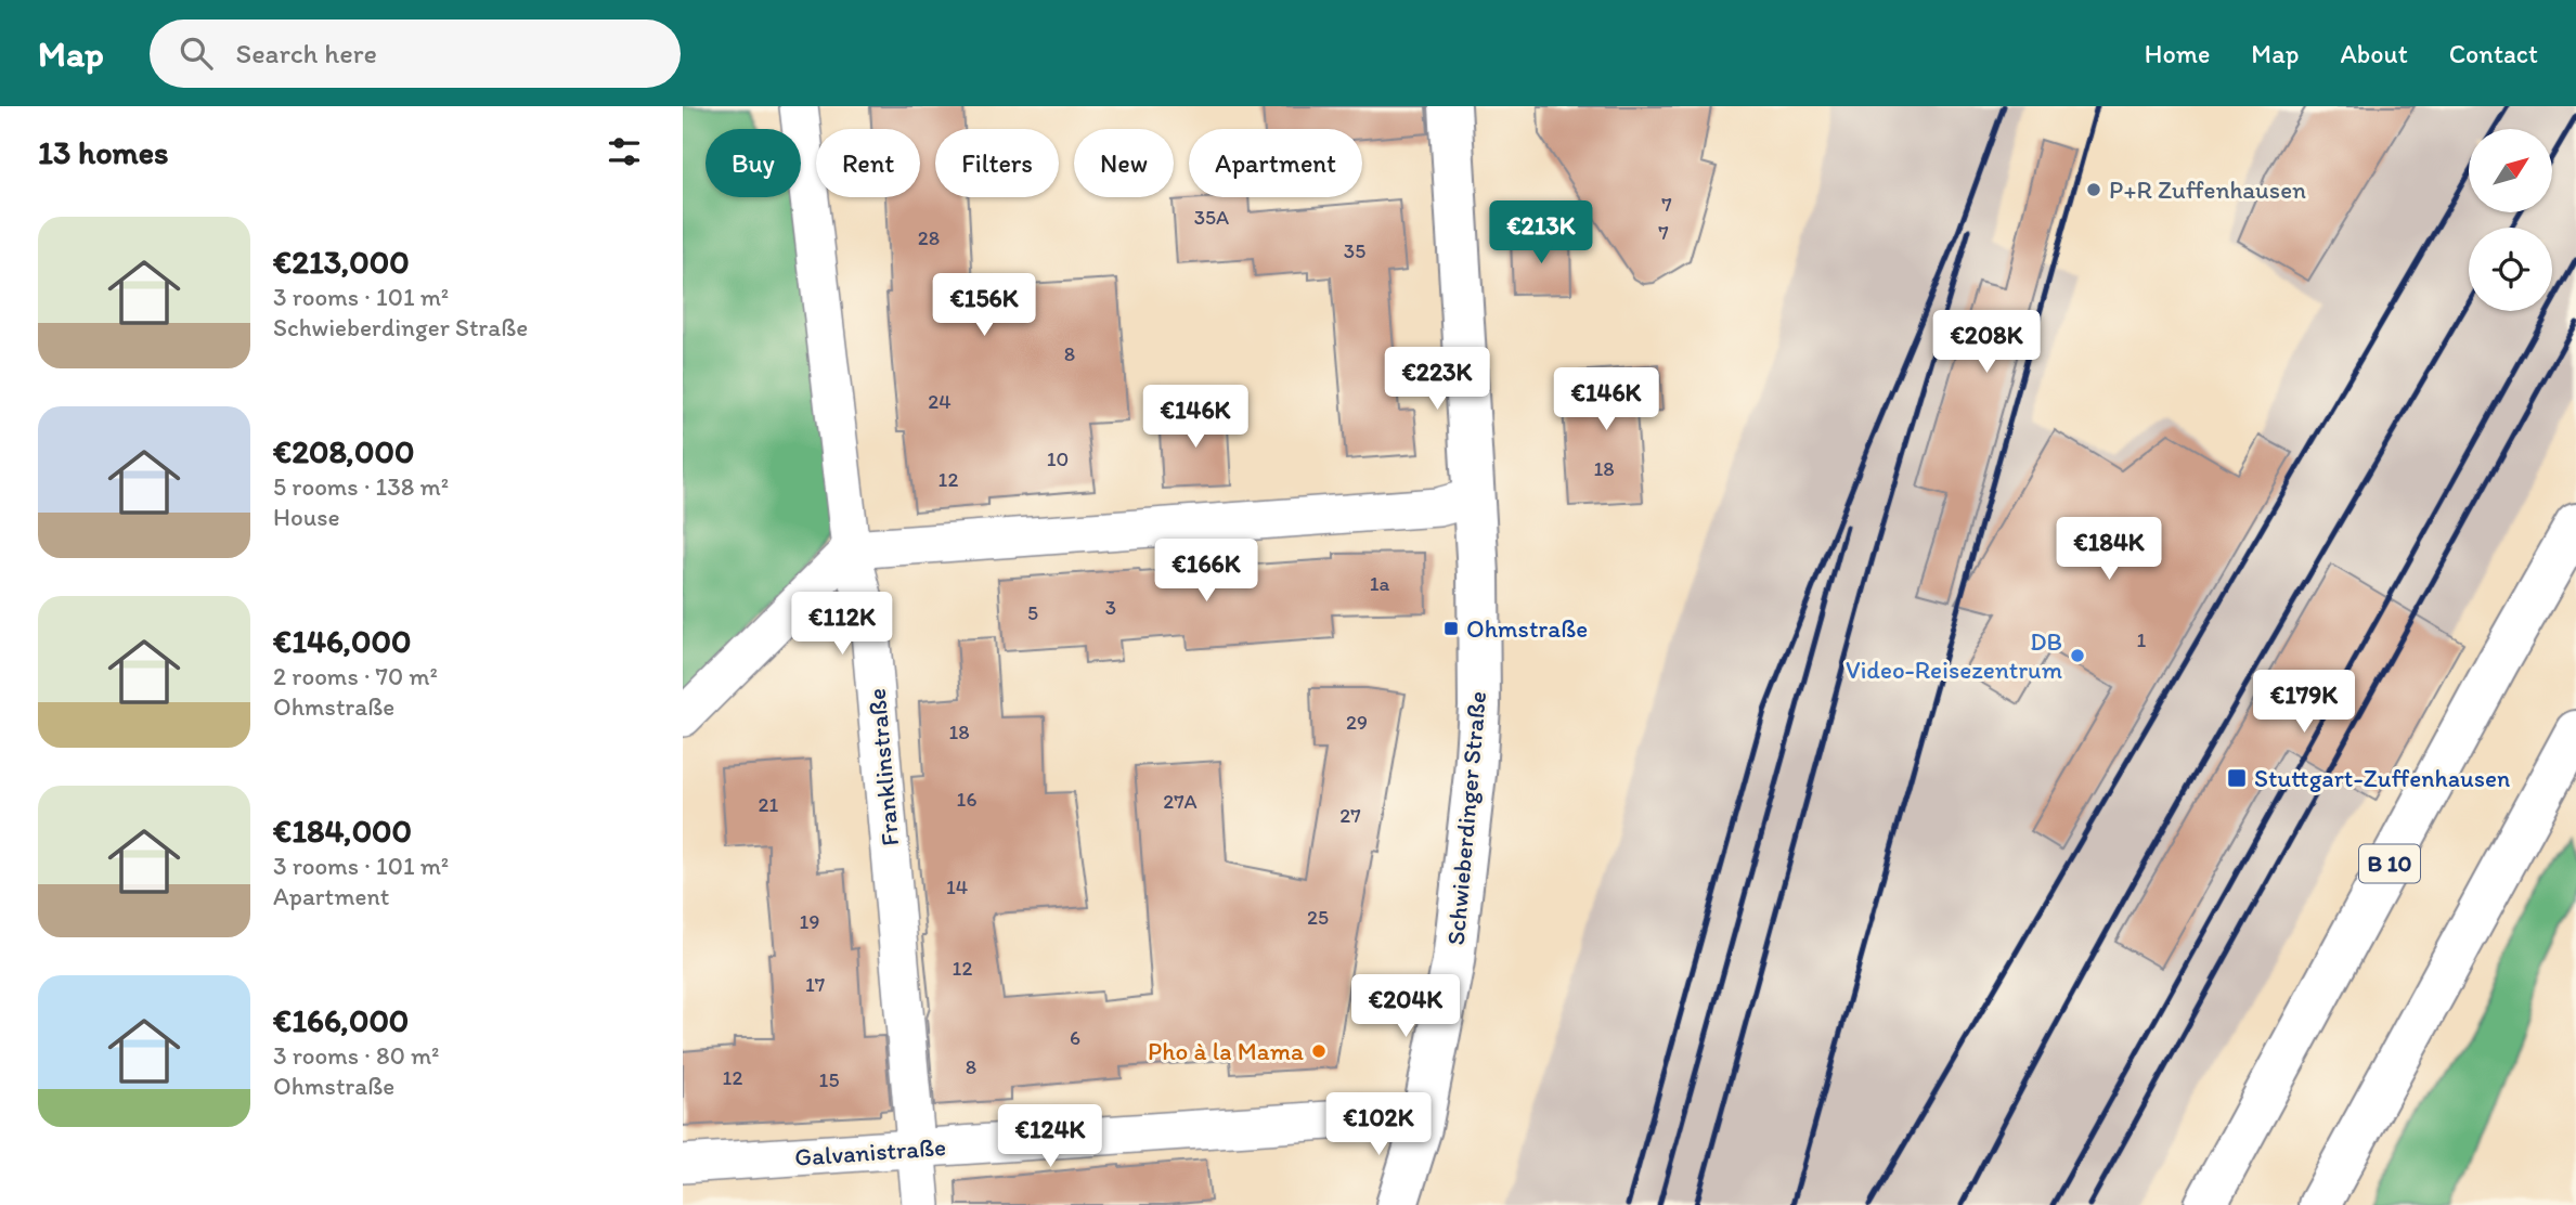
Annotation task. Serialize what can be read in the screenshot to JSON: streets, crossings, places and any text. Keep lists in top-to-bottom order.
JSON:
{
  "streets": {
    "main road": ["Schwieberdinger Straße", "B 10"],
    "street": ["Franklinstraße", "Galvanistraße"]
  },
  "crossings": [
    ["Franklinstraße", "Galvanistraße"],
    ["Schwieberdinger Straße", "Galvanistraße"]
  ],
  "places": {
    "other": ["P+R Zuffenhausen", "DB Video-Reisezentrum", "Pho à la Mama"],
    "transit": ["Ohmstraße", "Stuttgart-Zuffenhausen"]
  },
  "house_numbers": [
    "7",
    "35A",
    "7",
    "28",
    "35",
    "8",
    "24",
    "10",
    "18",
    "12",
    "1a",
    "3",
    "5",
    "1",
    "29",
    "18",
    "16",
    "27A",
    "21",
    "27",
    "14",
    "25",
    "19",
    "12",
    "17",
    "6",
    "8",
    "12",
    "15"
  ],
  "north": "top right",
  "page": {
    "header": "Map",
    "search": "Search here",
    "nav": [
      "Home",
      "Map",
      "About",
      "Contact"
    ],
    "heading": "13 homes",
    "chip": [
      "Buy",
      "Rent",
      "Filters",
      "New",
      "Apartment"
    ],
    "list": [
      {
        "name": "€213,000",
        "note": "3 rooms · 101 m² · Schwieberdinger Straße"
      },
      {
        "name": "€208,000",
        "note": "5 rooms · 138 m² · House"
      },
      {
        "name": "€146,000",
        "note": "2 rooms · 70 m² · Ohmstraße"
      },
      {
        "name": "€184,000",
        "note": "3 rooms · 101 m² · Apartment"
      },
      {
        "name": "€166,000",
        "note": "3 rooms · 80 m² · Ohmstraße"
      }
    ],
    "price": [
      "€213K",
      "€156K",
      "€208K",
      "€223K",
      "€146K",
      "€146K",
      "€184K",
      "€166K",
      "€112K",
      "€179K",
      "€204K",
      "€102K",
      "€124K"
    ]
  }
}
